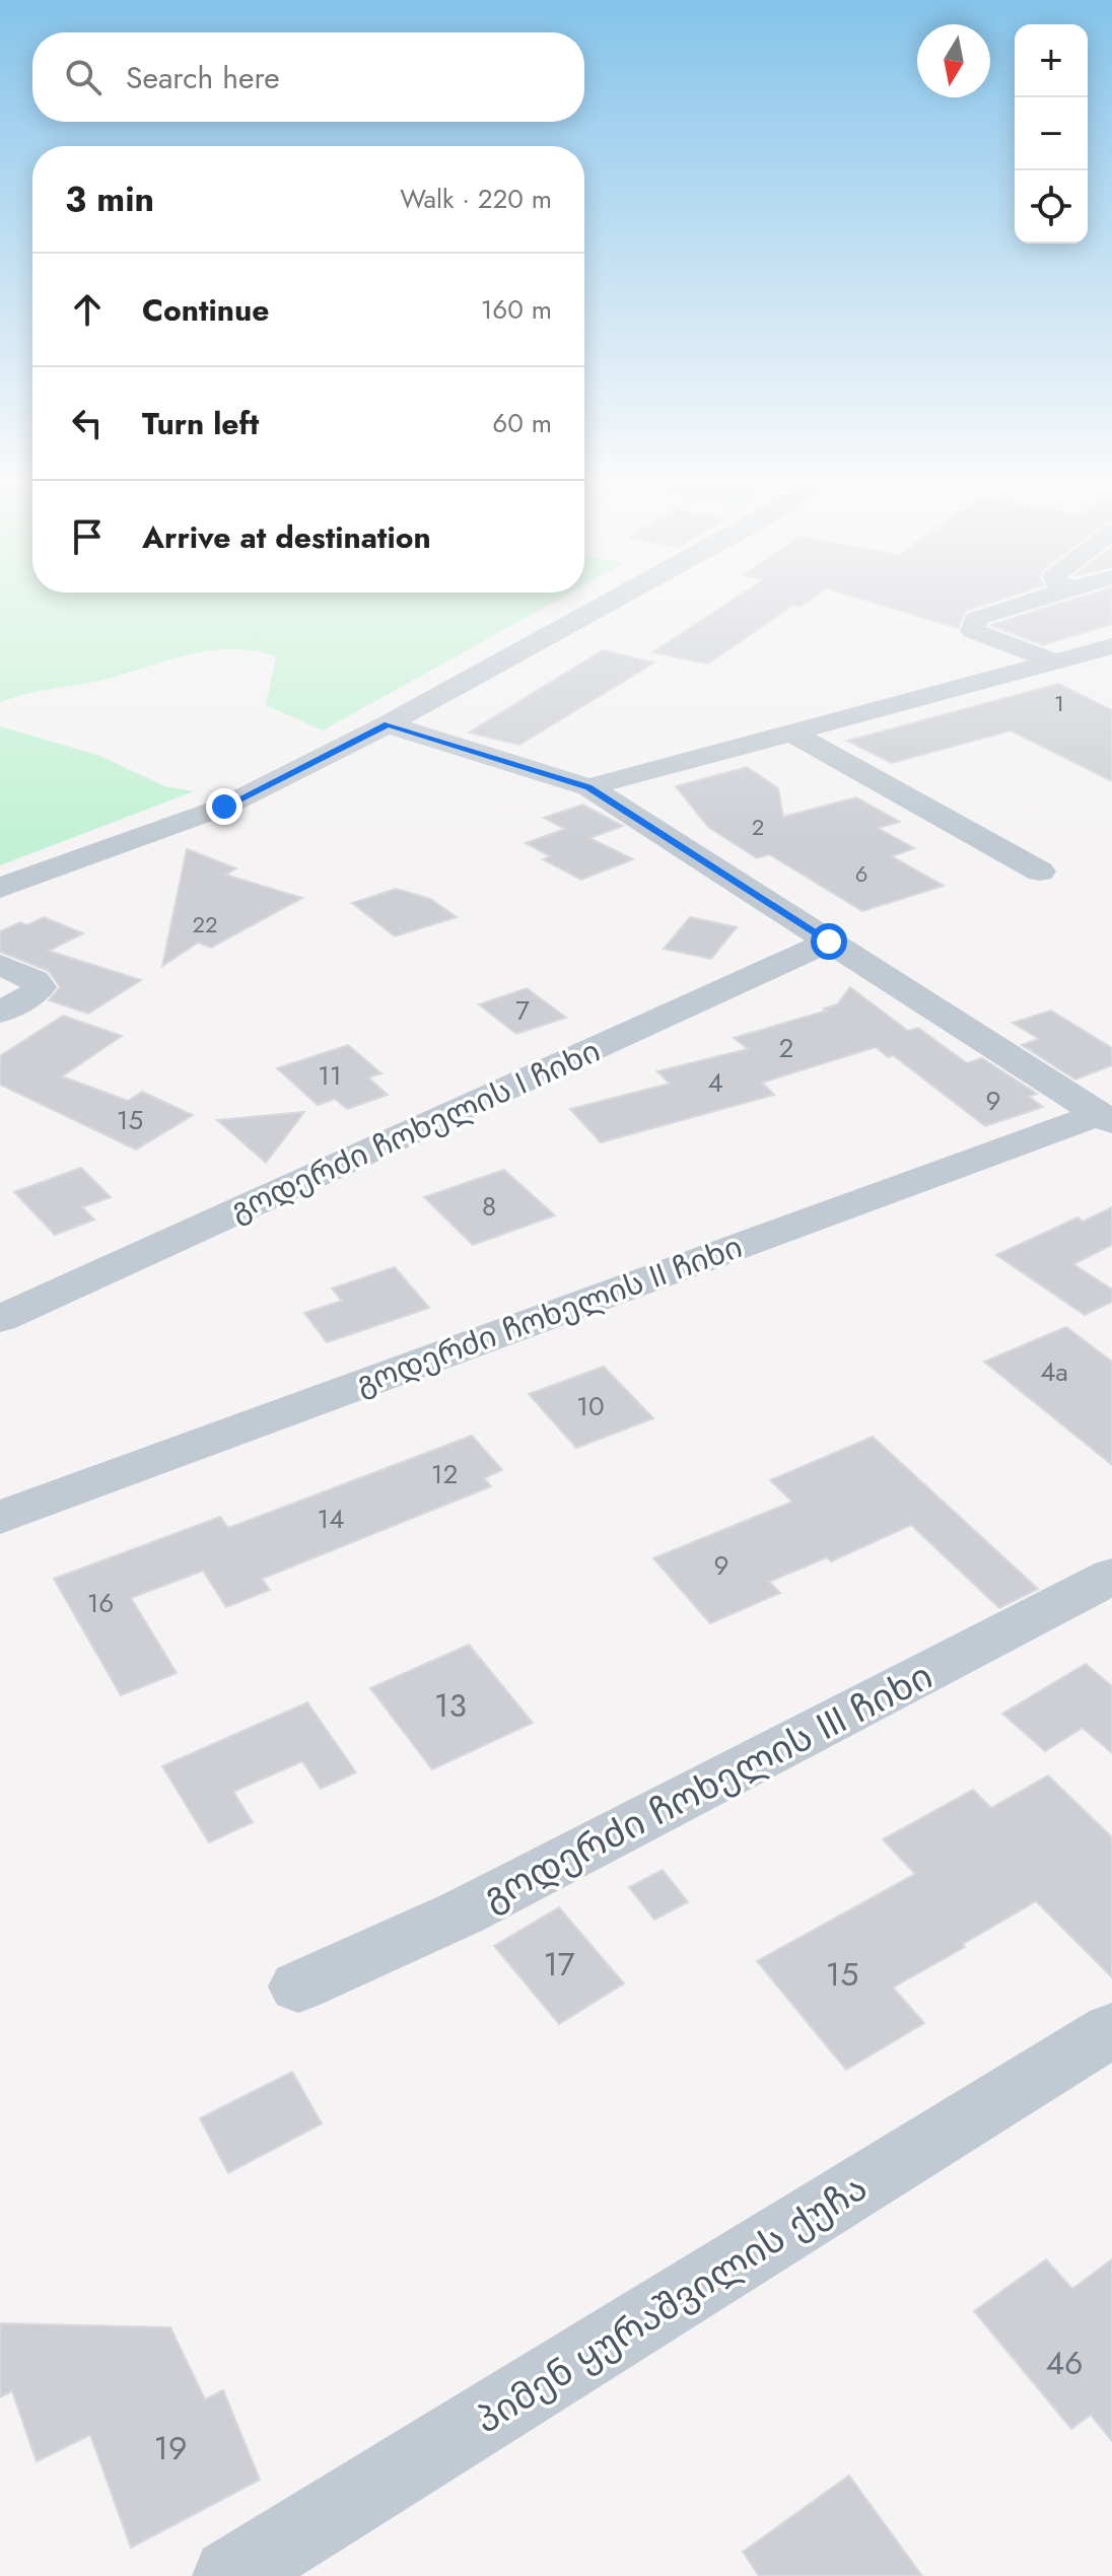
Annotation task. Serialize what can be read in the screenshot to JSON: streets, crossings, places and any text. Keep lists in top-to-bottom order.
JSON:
{
  "streets": {
    "street": [
      "გოდერძი ჩოხელის I ჩიხი",
      "გოდერძი ჩოხელის II ჩიხი",
      "გოდერძი ჩოხელის III ჩიხი",
      "პიმენ ყურაშვილის ქუჩა"
    ]
  },
  "house_numbers": [
    "1",
    "2",
    "6",
    "22",
    "7",
    "2",
    "11",
    "4",
    "9",
    "15",
    "8",
    "4a",
    "10",
    "12",
    "14",
    "9",
    "16",
    "13",
    "17",
    "15",
    "46",
    "19"
  ],
  "north": "bottom",
  "page": {
    "map_buttons": ["+", "−"],
    "search": "Search here",
    "heading": ["3 min", "Walk · 220 m"],
    "list": [
      ["Continue", "160 m"],
      ["Turn left", "60 m"],
      "Arrive at destination"
    ]
  }
}
